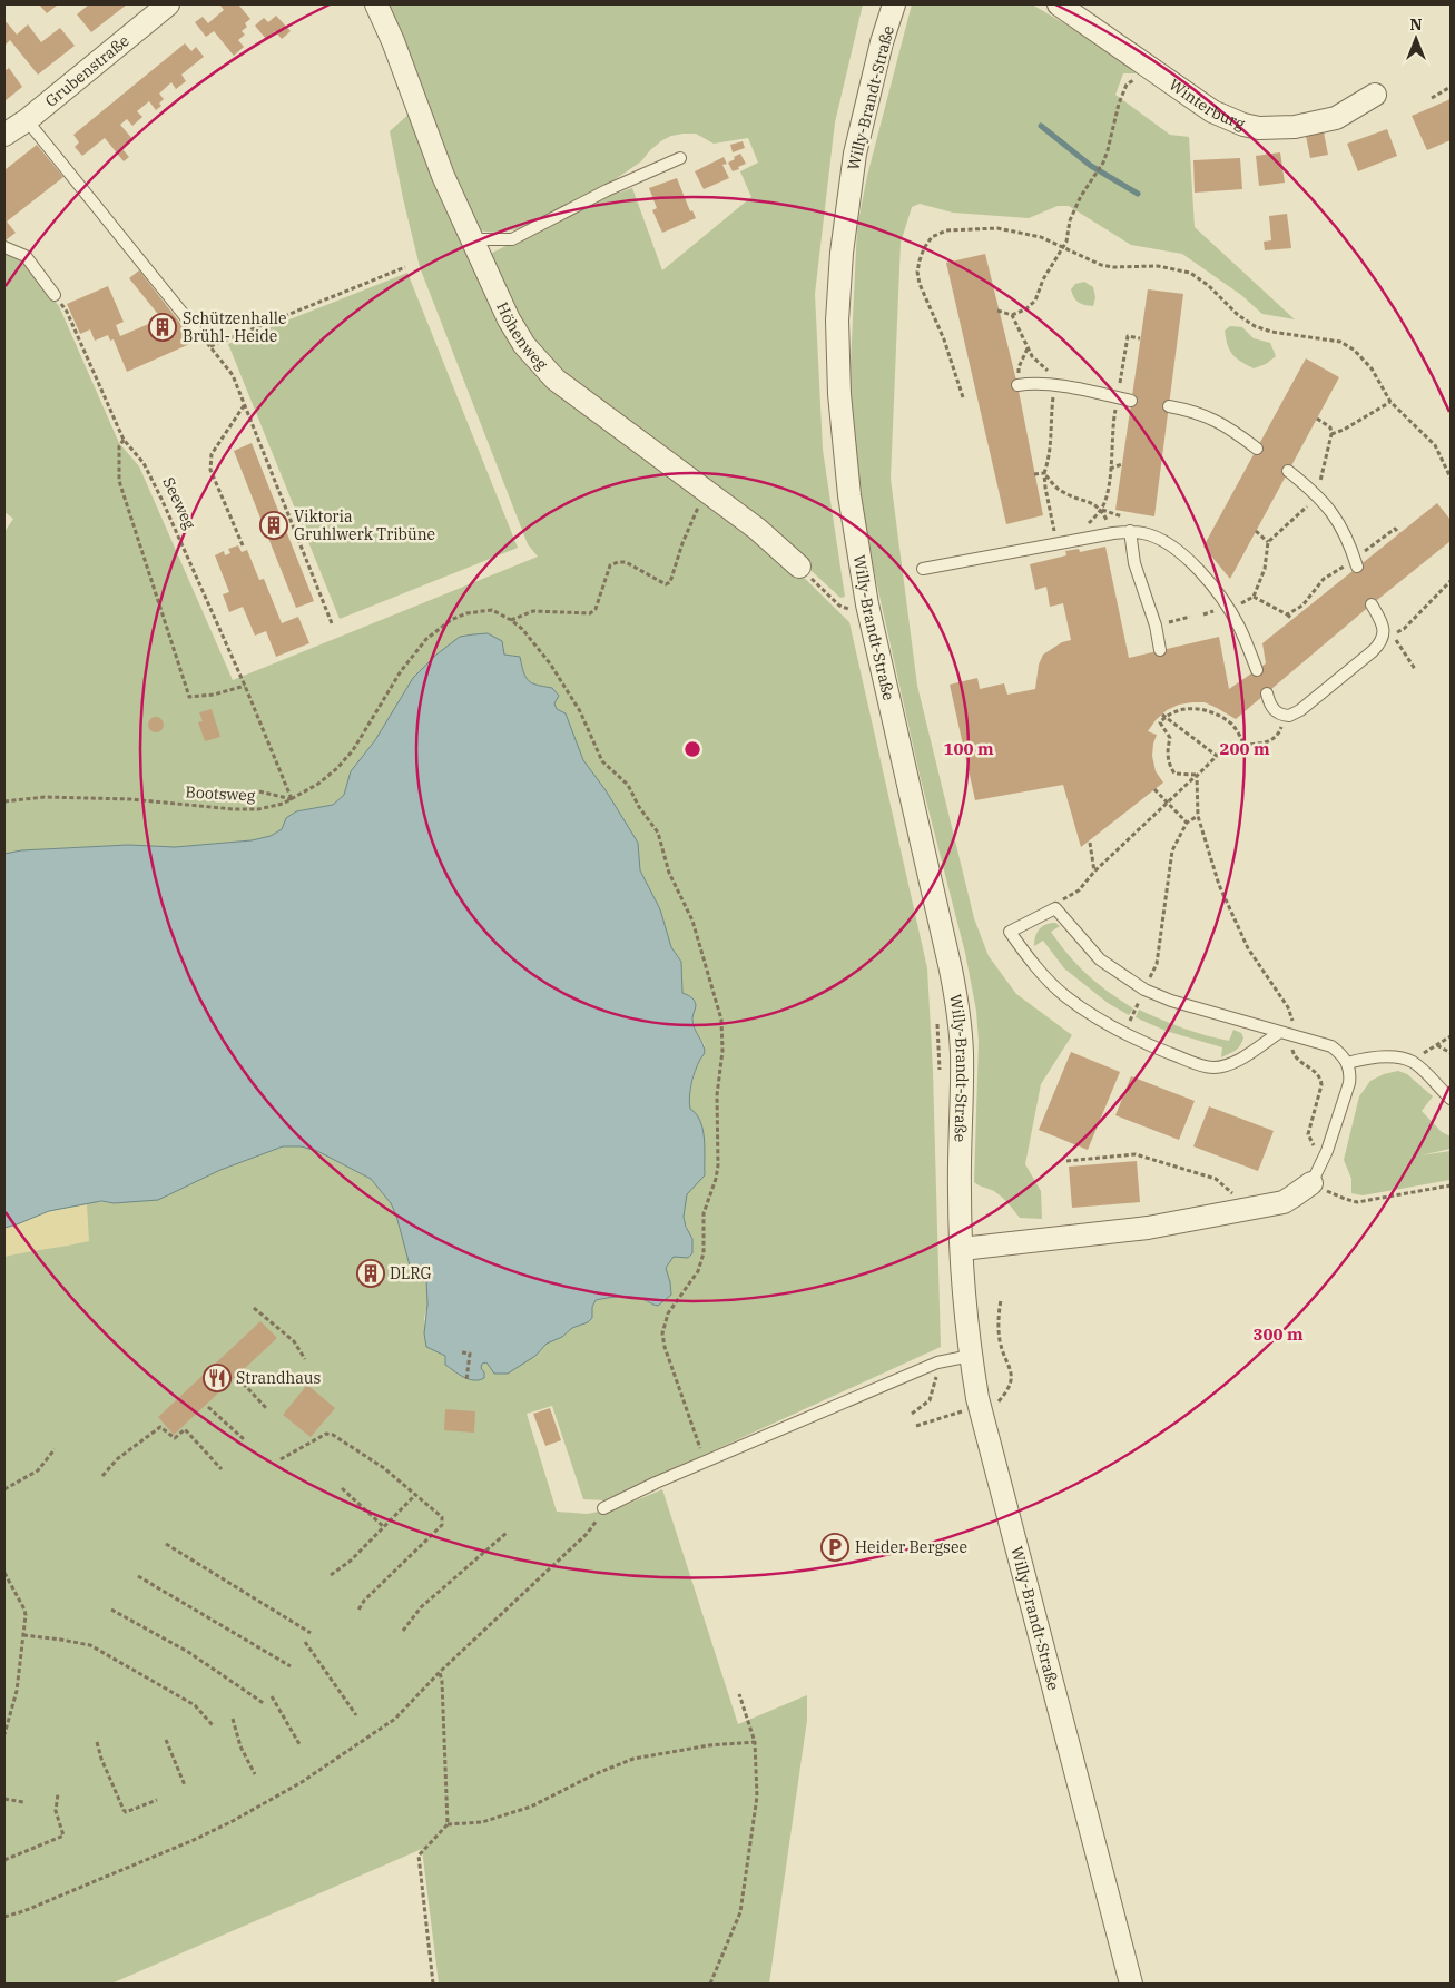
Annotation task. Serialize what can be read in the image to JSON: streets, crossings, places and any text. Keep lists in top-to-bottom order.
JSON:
{
  "streets": {
    "street": [
      "Grubenstraße",
      "Willy-Brandt-Straße",
      "Winterburg",
      "Höhenweg"
    ],
    "path": ["Seeweg", "Bootsweg"]
  },
  "crossings": [
    ["Seeweg", "Bootsweg"]
  ],
  "places": {
    "building": ["Schützenhalle Brühl- Heide", "Viktoria Gruhlwerk Tribüne", "DLRG"],
    "restaurant": ["Strandhaus"],
    "parking": ["Heider Bergsee"]
  },
  "north": "top",
  "rings": ["100 m", "200 m", "300 m"]
}
